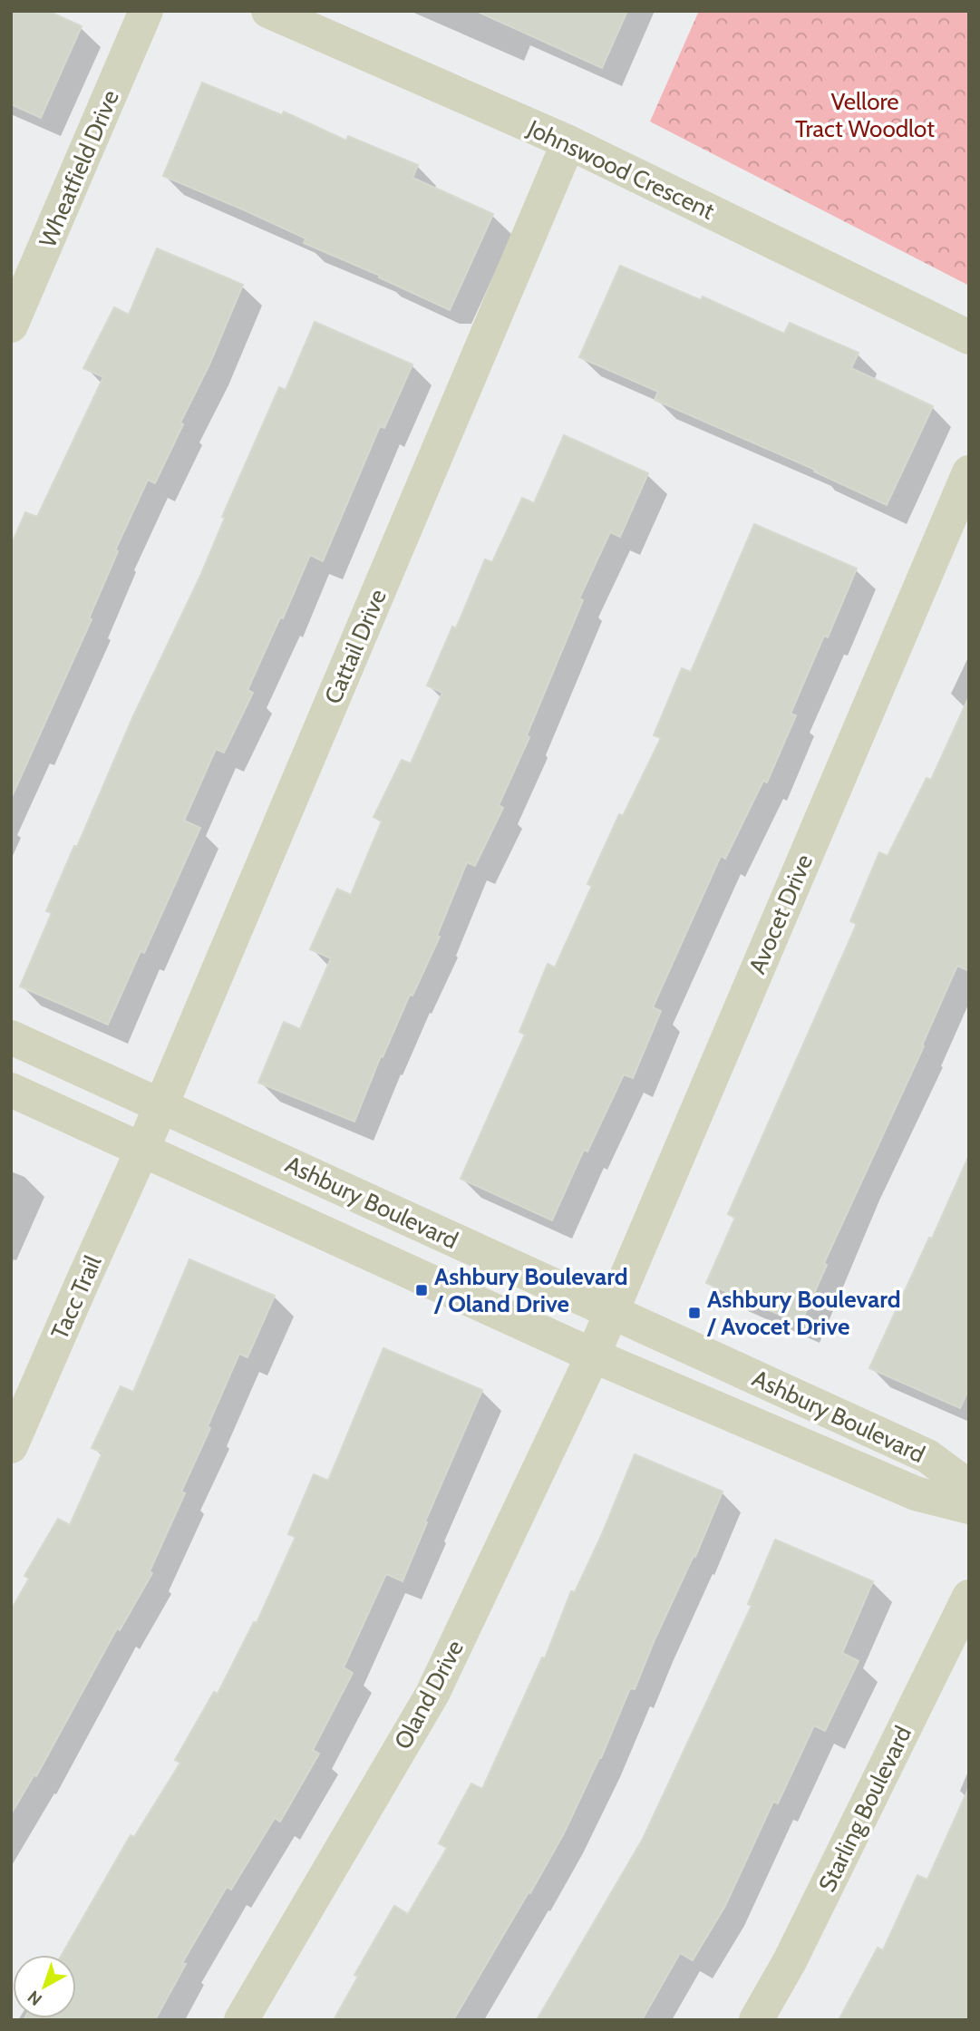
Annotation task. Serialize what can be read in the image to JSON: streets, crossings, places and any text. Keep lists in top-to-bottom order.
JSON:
{
  "streets": {
    "street": [
      "Wheatfield Drive",
      "Johnswood Crescent",
      "Cattail Drive",
      "Avocet Drive",
      "Ashbury Boulevard",
      "Tacc Trail",
      "Oland Drive",
      "Starling Boulevard"
    ]
  },
  "crossings": [
    ["Johnswood Crescent", "Cattail Drive"],
    ["Cattail Drive", "Ashbury Boulevard"],
    ["Cattail Drive", "Tacc Trail"],
    ["Avocet Drive", "Ashbury Boulevard"],
    ["Avocet Drive", "Oland Drive"],
    ["Ashbury Boulevard", "Tacc Trail"],
    ["Ashbury Boulevard", "Oland Drive"]
  ],
  "parks": ["Vellore Tract Woodlot"],
  "places": {
    "transit": ["Ashbury Boulevard / Oland Drive", "Ashbury Boulevard / Avocet Drive"]
  },
  "north": "bottom left"
}
